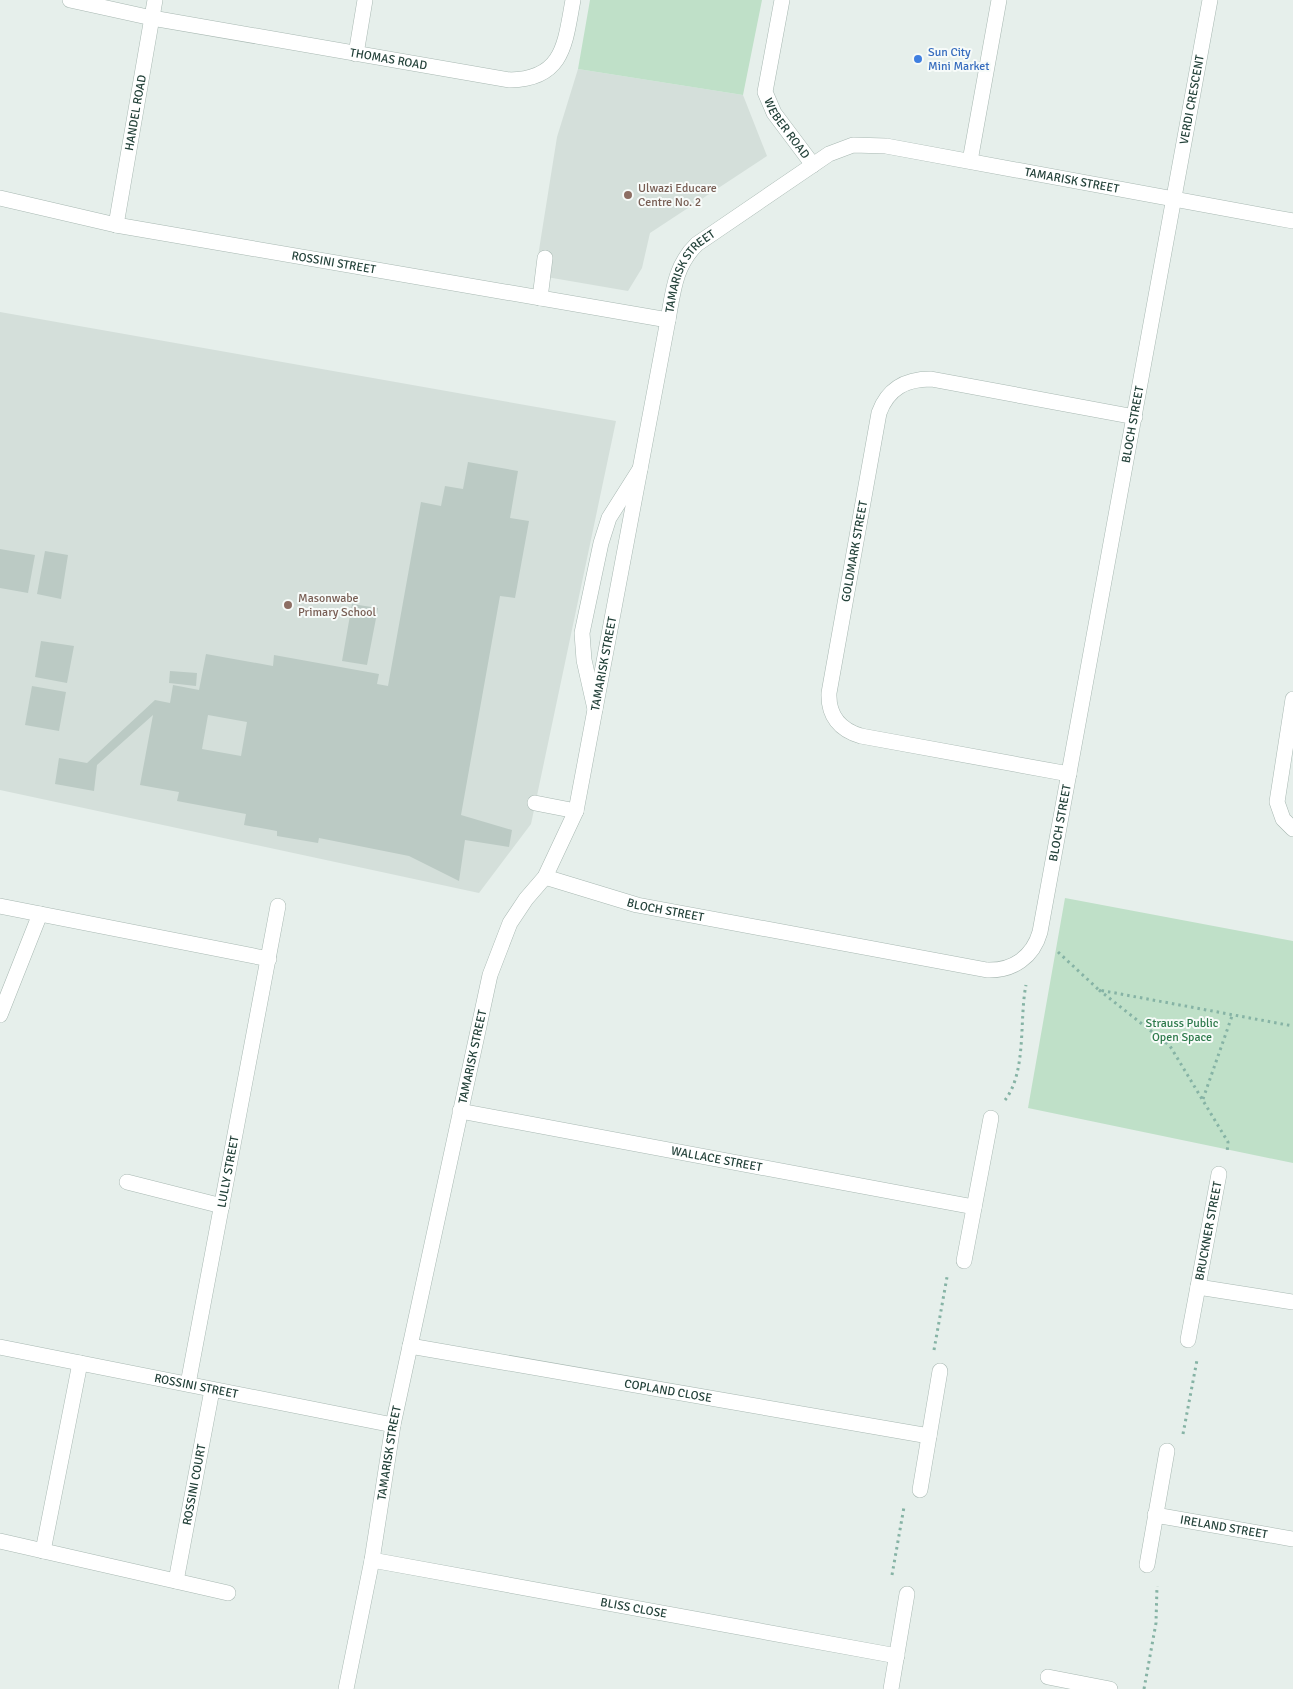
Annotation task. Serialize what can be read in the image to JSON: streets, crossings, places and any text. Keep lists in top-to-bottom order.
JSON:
{
  "streets": {
    "street": [
      "THOMAS ROAD",
      "VERDI CRESCENT",
      "HANDEL ROAD",
      "WEBER ROAD",
      "TAMARISK STREET",
      "ROSSINI STREET",
      "BLOCH STREET",
      "GOLDMARK STREET",
      "WALLACE STREET",
      "LULLY STREET",
      "BRUCKNER STREET",
      "COPLAND CLOSE",
      "ROSSINI COURT",
      "IRELAND STREET",
      "BLISS CLOSE"
    ]
  },
  "crossings": [
    ["THOMAS ROAD", "HANDEL ROAD"],
    ["VERDI CRESCENT", "TAMARISK STREET"],
    ["VERDI CRESCENT", "BLOCH STREET"],
    ["HANDEL ROAD", "ROSSINI STREET"],
    ["WEBER ROAD", "TAMARISK STREET"],
    ["TAMARISK STREET", "ROSSINI STREET"],
    ["TAMARISK STREET", "BLOCH STREET"],
    ["TAMARISK STREET", "WALLACE STREET"],
    ["TAMARISK STREET", "COPLAND CLOSE"],
    ["TAMARISK STREET", "BLISS CLOSE"],
    ["ROSSINI STREET", "LULLY STREET"],
    ["ROSSINI STREET", "ROSSINI COURT"],
    ["BLOCH STREET", "GOLDMARK STREET"]
  ],
  "parks": ["Strauss Public Open Space"],
  "places": ["Sun City Mini Market", "Ulwazi Educare Centre No. 2", "Masonwabe Primary School"]
}
